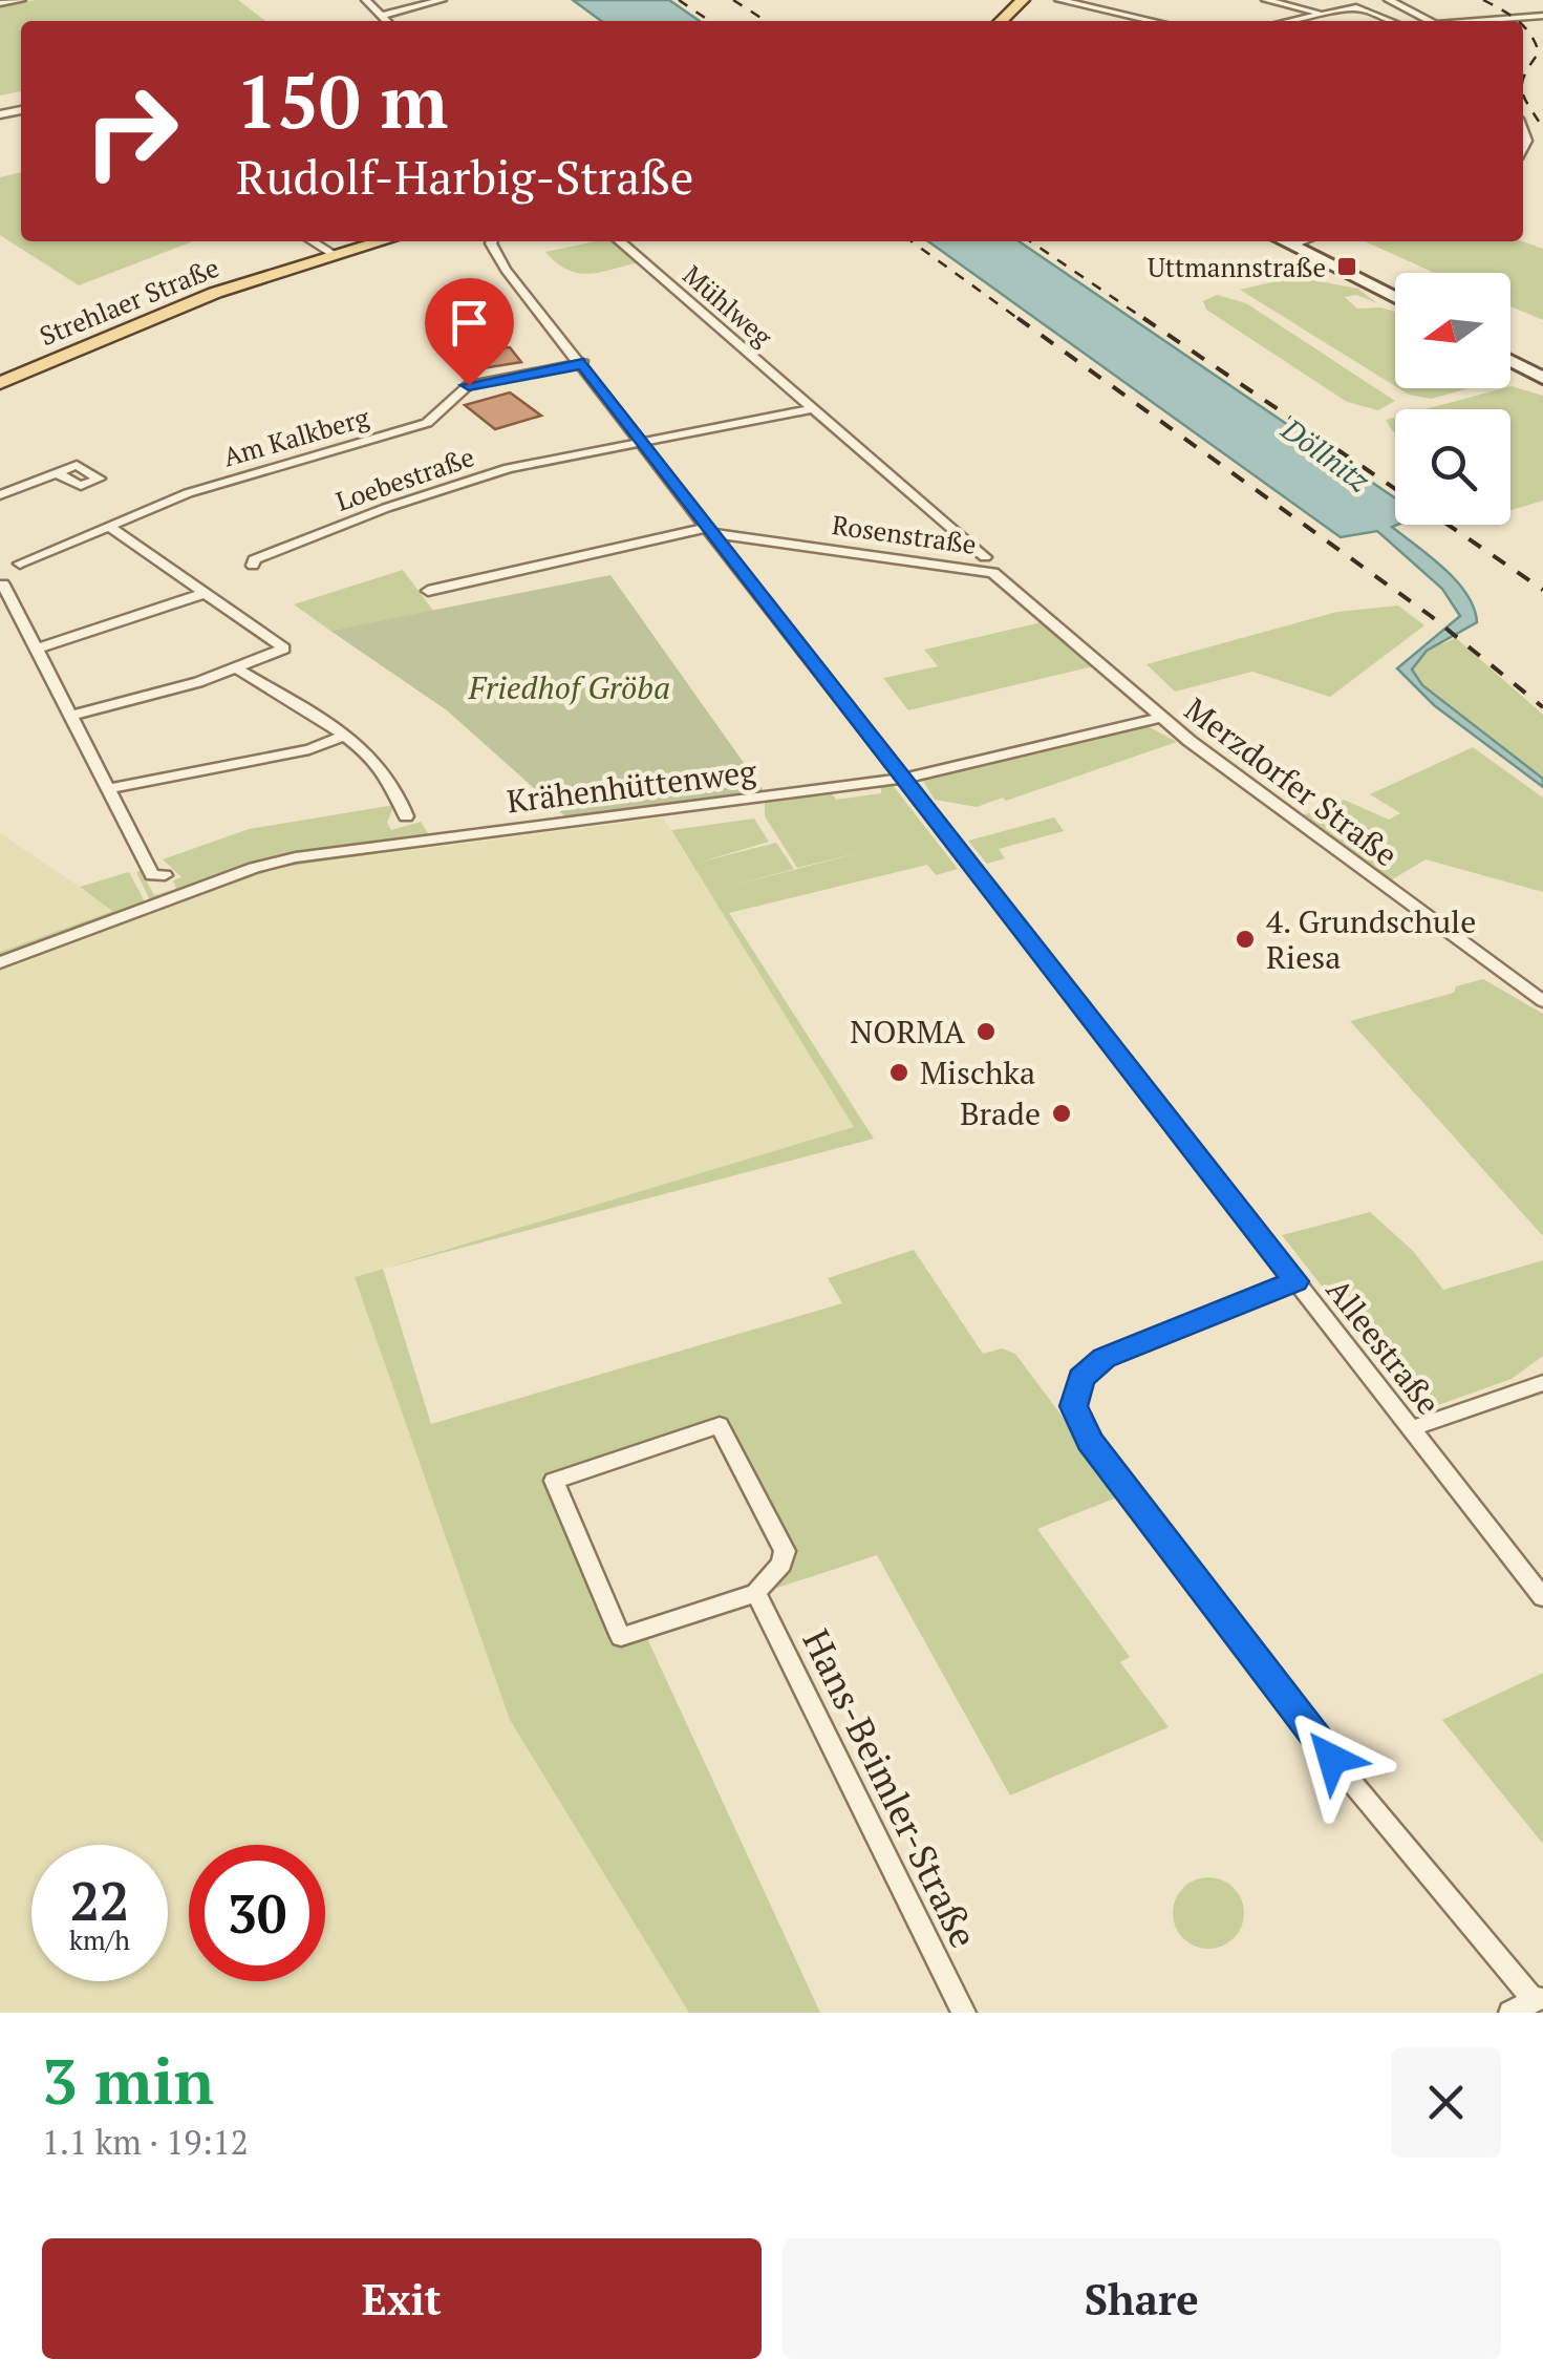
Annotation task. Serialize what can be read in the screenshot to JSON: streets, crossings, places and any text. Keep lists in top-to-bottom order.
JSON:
{
  "streets": {
    "main road": ["Strehlaer Straße"],
    "street": [
      "Mühlweg",
      "Am Kalkberg",
      "Loebestraße",
      "Rosenstraße",
      "Merzdorfer Straße",
      "Krähenhüttenweg",
      "Alleestraße",
      "Hans-Beimler-Straße"
    ]
  },
  "crossings": [
    ["Am Kalkberg", "Alleestraße"],
    ["Loebestraße", "Alleestraße"],
    ["Rosenstraße", "Merzdorfer Straße"],
    ["Rosenstraße", "Krähenhüttenweg"],
    ["Rosenstraße", "Alleestraße"],
    ["Merzdorfer Straße", "Krähenhüttenweg"],
    ["Krähenhüttenweg", "Alleestraße"]
  ],
  "water": ["Döllnitz"],
  "parks": ["Friedhof Gröba"],
  "places": {
    "transit": ["Uttmannstraße"],
    "other": [
      "4. Grundschule Riesa",
      "NORMA",
      "Mischka",
      "Brade"
    ]
  },
  "north": "left",
  "page": {
    "turn": ["150 m", "Rudolf-Harbig-Straße"],
    "speed": "22 km/h",
    "limit": "30",
    "heading": ["3 min", "1.1 km · 19:12"],
    "buttons": ["Exit", "Share"]
  }
}
